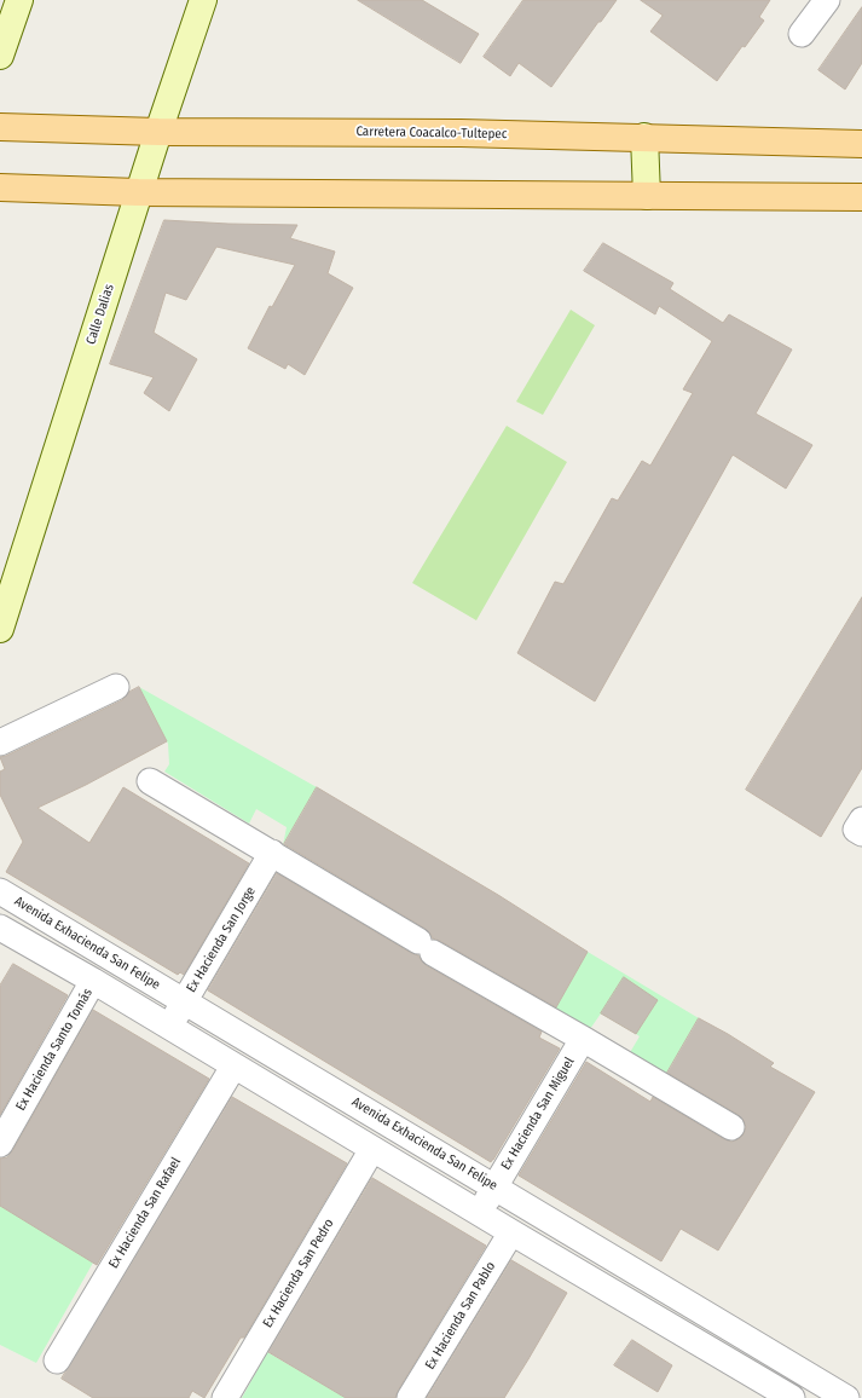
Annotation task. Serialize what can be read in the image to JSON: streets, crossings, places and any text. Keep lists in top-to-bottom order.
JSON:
{
  "streets": {
    "main road": ["Carretera Coacalco-Tultepec", "Calle Dalias"],
    "street": [
      "Ex Hacienda San Jorge",
      "Avenida Exhacienda San Felipe",
      "Ex Hacienda Santo Tomás",
      "Ex Hacienda San Miguel",
      "Ex Hacienda San Rafael",
      "Ex Hacienda San Pedro",
      "Ex Hacienda San Pablo"
    ]
  },
  "crossings": [
    ["Carretera Coacalco-Tultepec", "Calle Dalias"],
    ["Ex Hacienda San Jorge", "Avenida Exhacienda San Felipe"],
    ["Avenida Exhacienda San Felipe", "Ex Hacienda San Miguel"]
  ]
}
